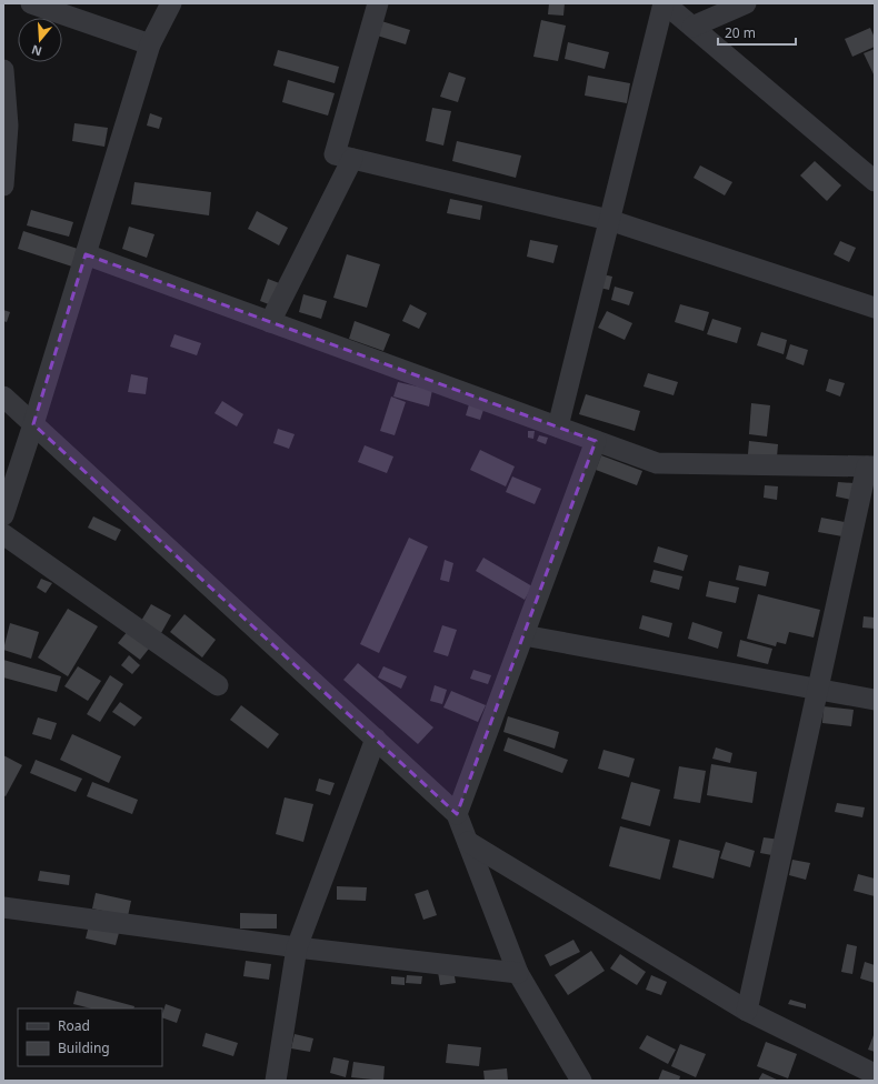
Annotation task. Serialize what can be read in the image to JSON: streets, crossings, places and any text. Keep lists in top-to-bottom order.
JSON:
{
  "legend": ["Road", "Building"],
  "scale_bar": "20 m",
  "north": "bottom"
}
